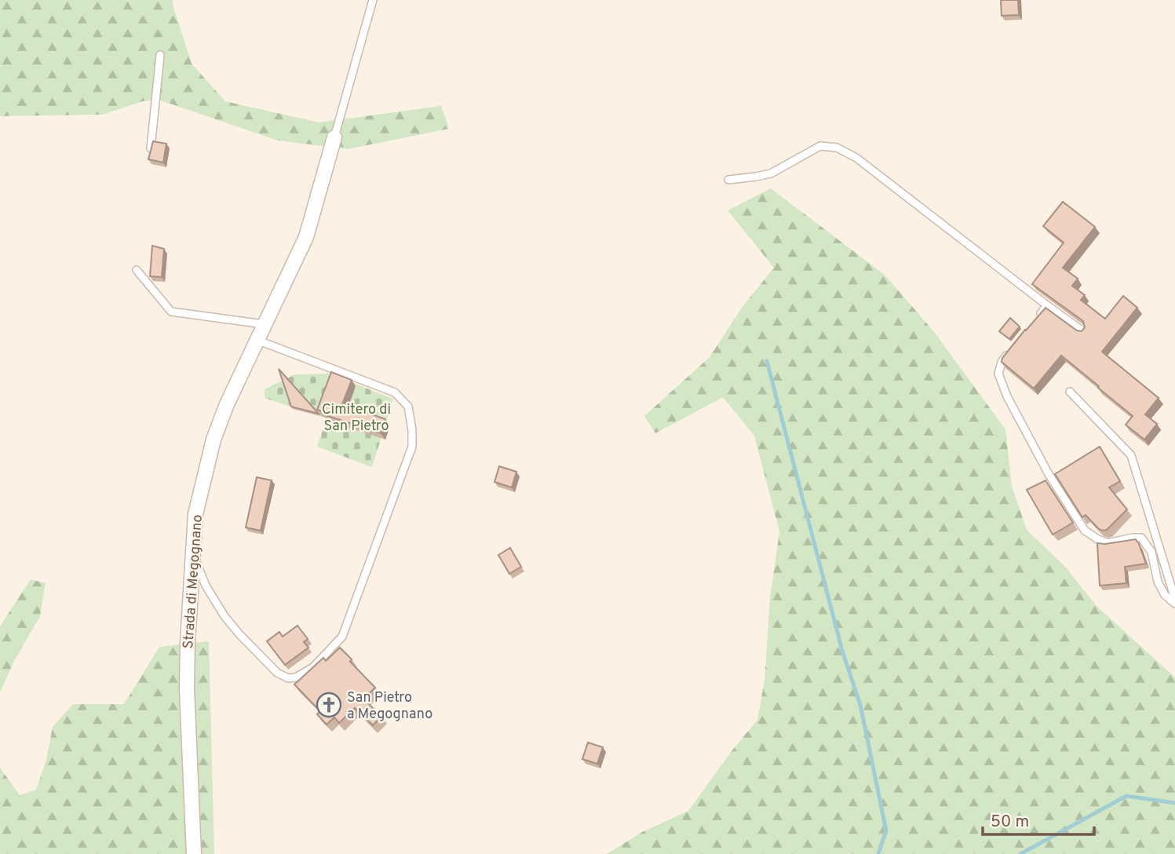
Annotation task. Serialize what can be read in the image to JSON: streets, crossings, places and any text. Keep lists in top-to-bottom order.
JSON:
{
  "streets": {
    "street": ["Strada di Megognano"]
  },
  "parks": ["Cimitero di San Pietro"],
  "places": {
    "church": ["San Pietro a Megognano"]
  },
  "scale_bar": "50 m"
}
